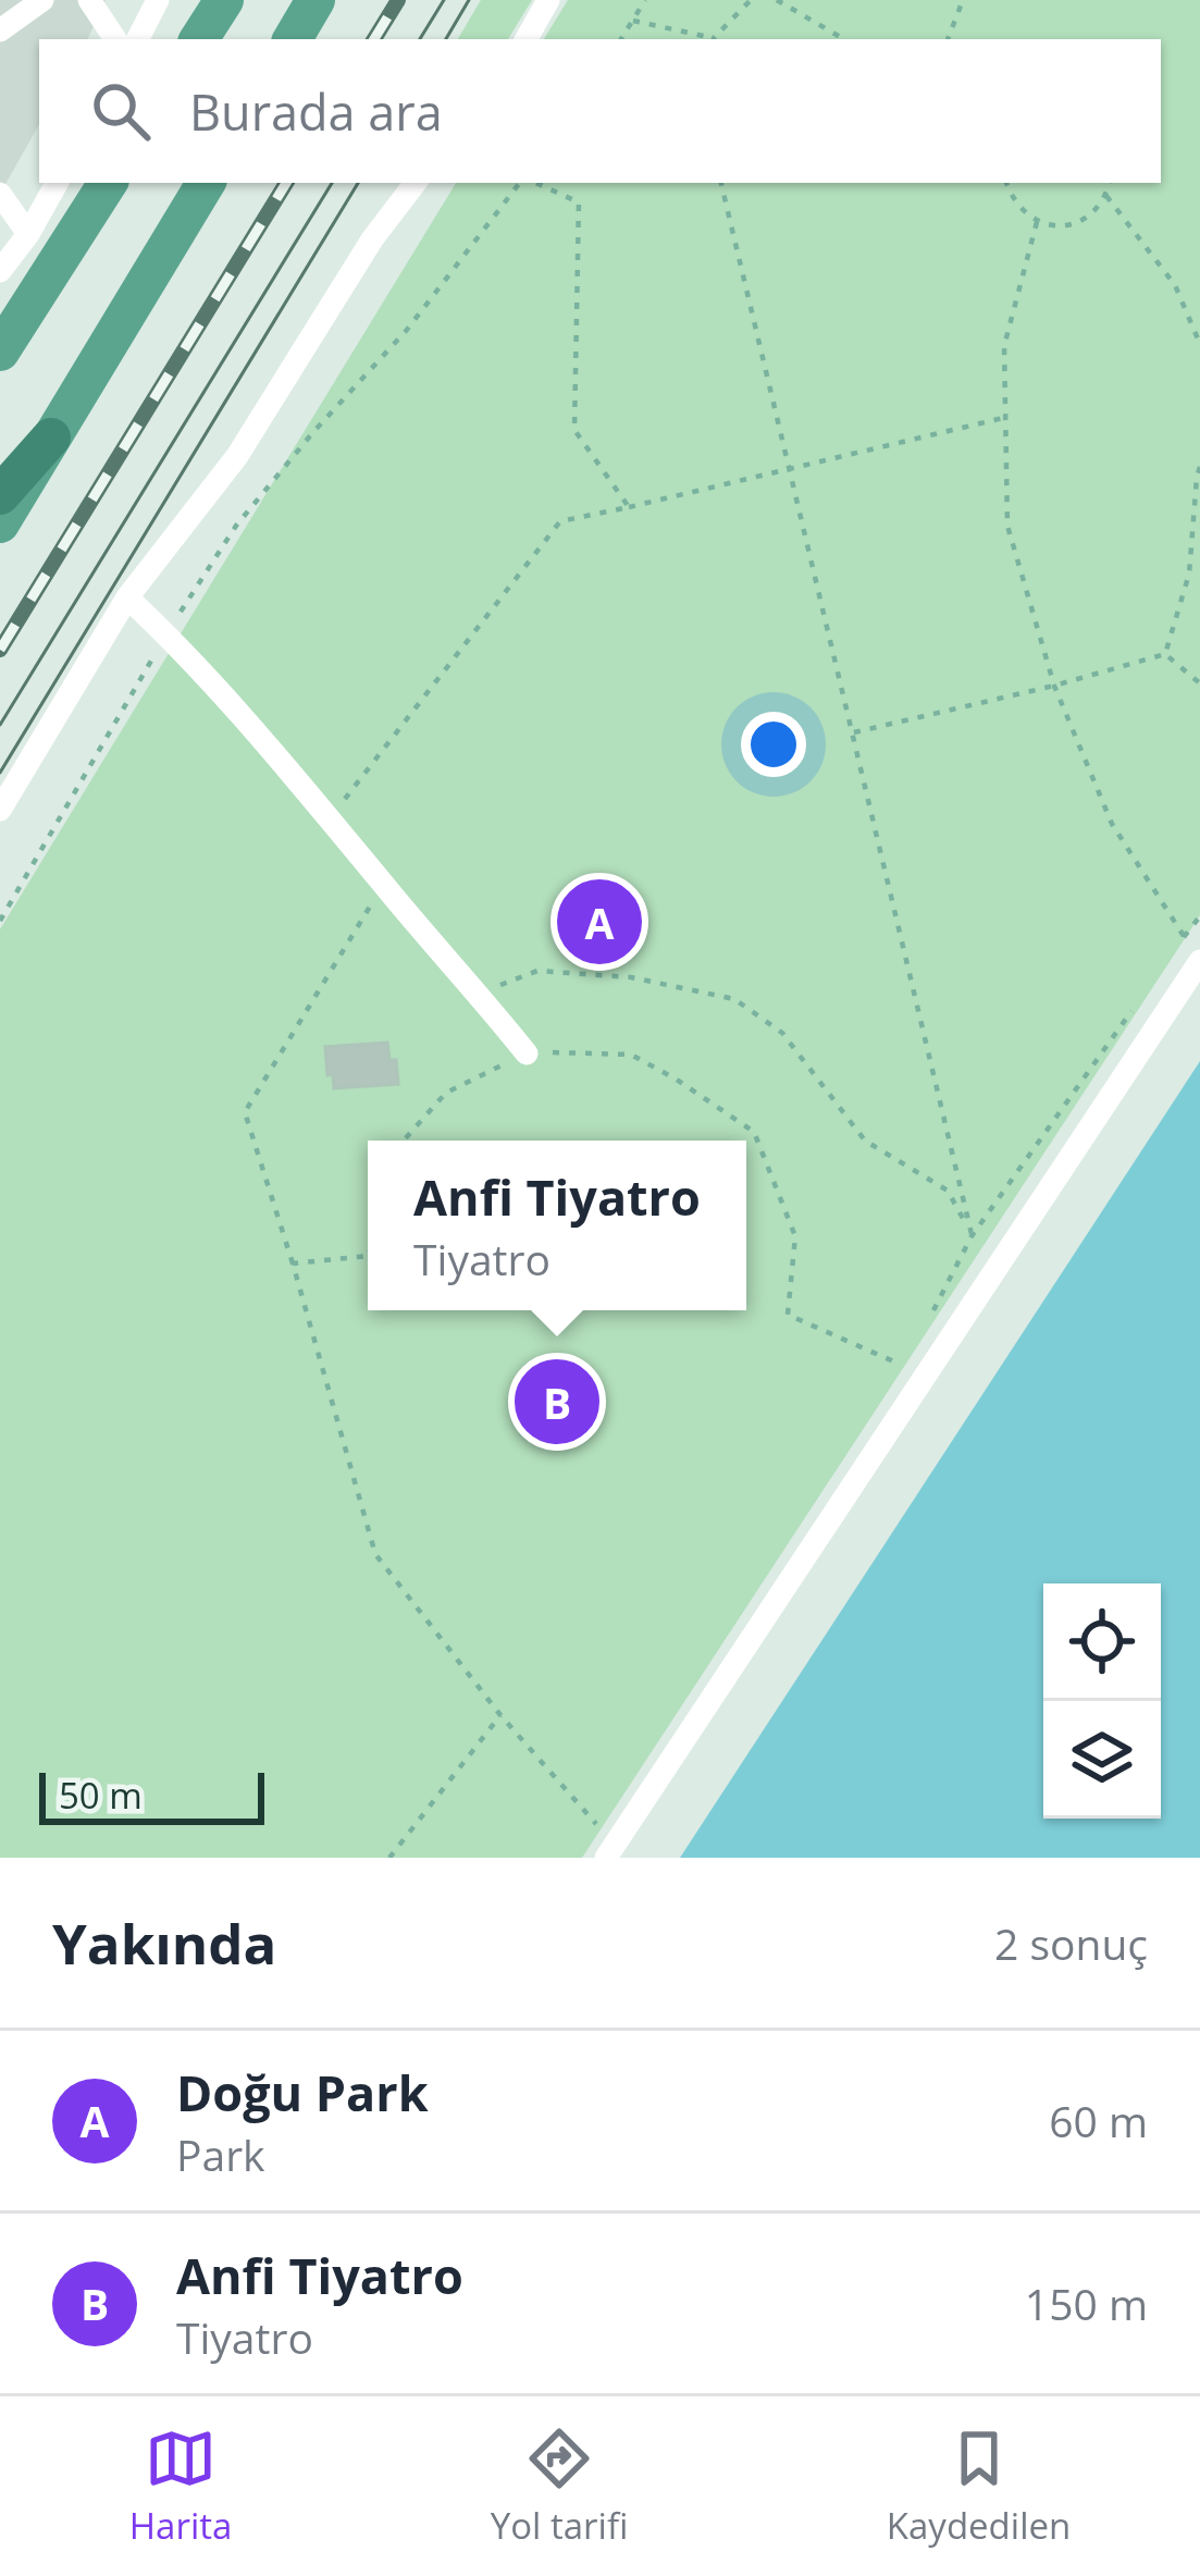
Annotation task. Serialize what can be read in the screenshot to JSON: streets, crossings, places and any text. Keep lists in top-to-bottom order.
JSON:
{
  "scale_bar": "50 m",
  "page": {
    "search": "Burada ara",
    "pins": ["A", "B"],
    "popup": ["Anfi Tiyatro", "Tiyatro"],
    "scale": "50 m",
    "heading": ["Yakında", "2 sonuç"],
    "list": [
      {
        "mark": "A",
        "name": "Doğu Park",
        "note": "Park",
        "value": "60 m"
      },
      {
        "mark": "B",
        "name": "Anfi Tiyatro",
        "note": "Tiyatro",
        "value": "150 m"
      }
    ],
    "nav": ["Harita", "Yol tarifi", "Kaydedilen"]
  }
}
